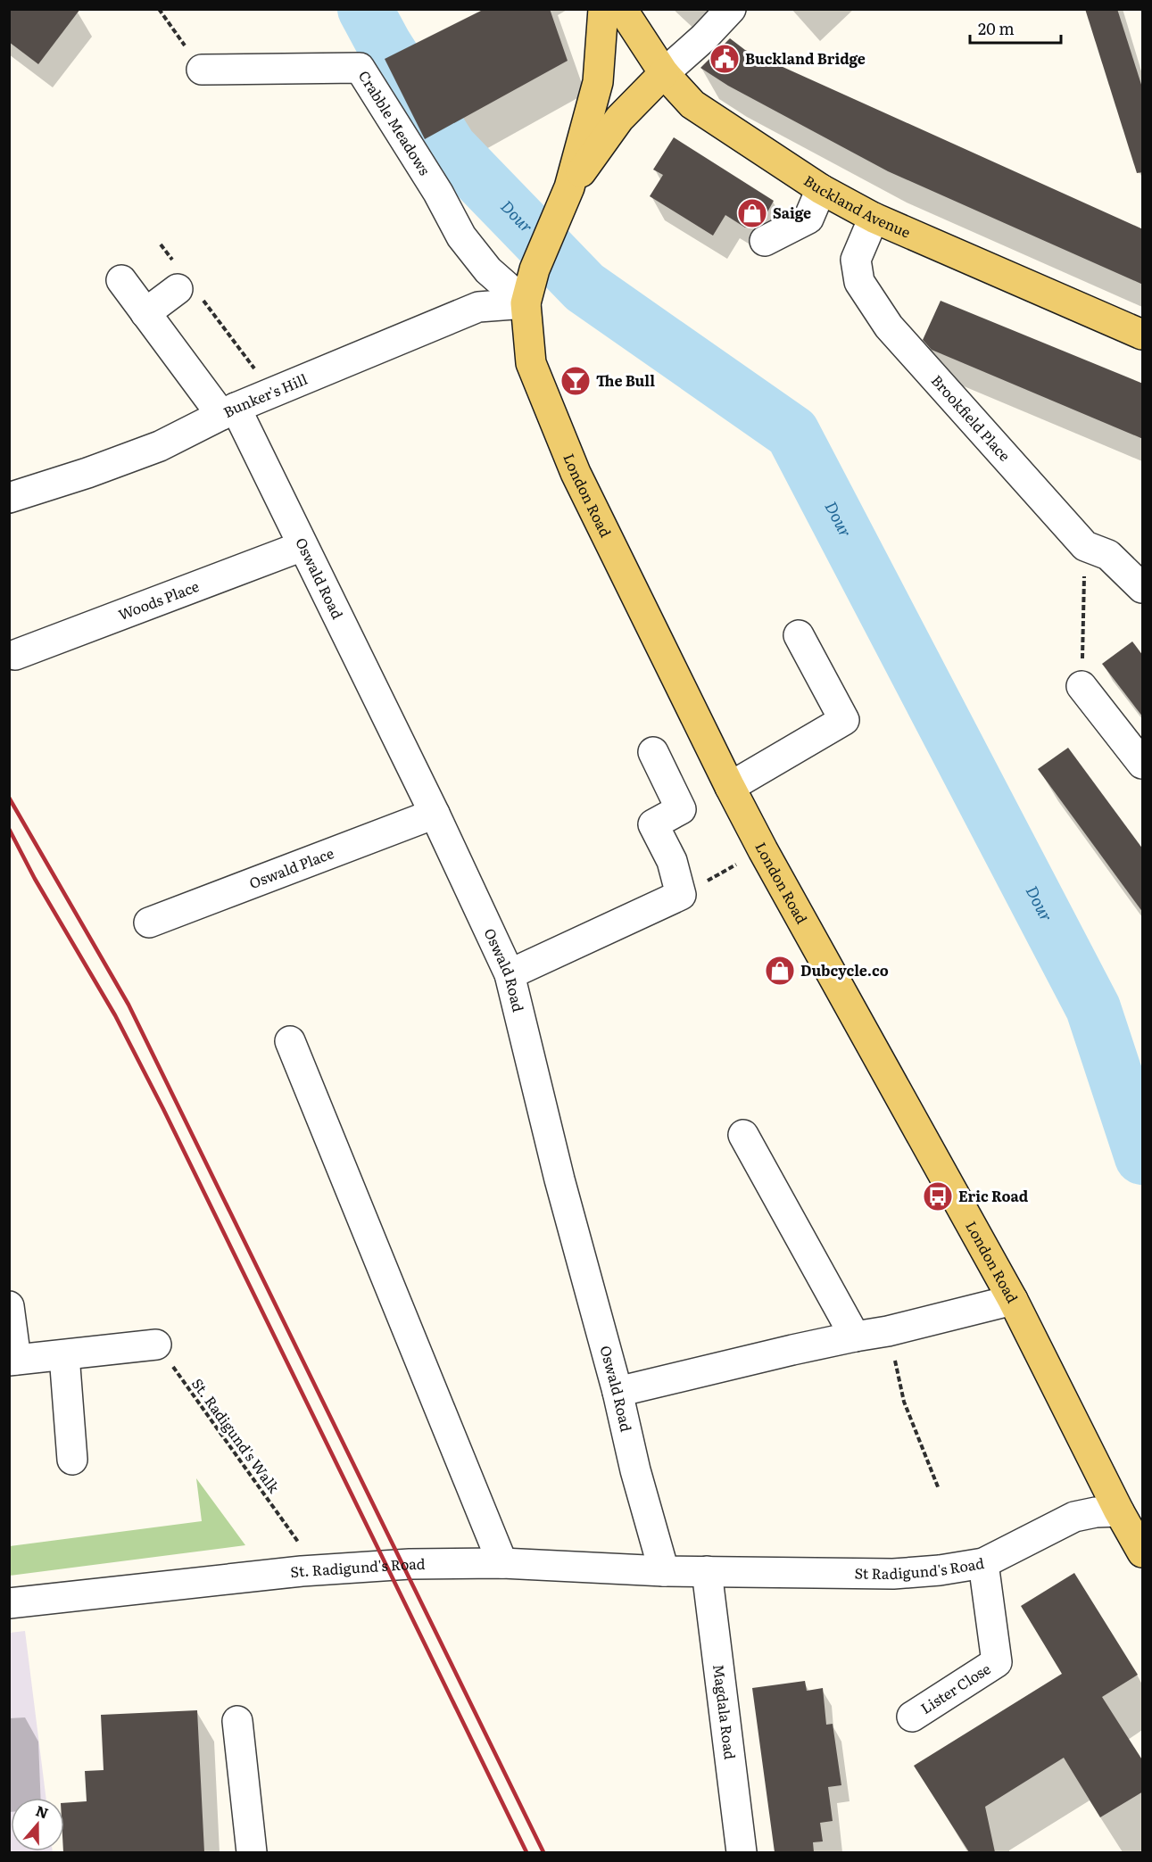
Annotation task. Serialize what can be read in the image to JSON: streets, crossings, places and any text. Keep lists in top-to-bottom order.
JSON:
{
  "streets": {
    "main road": ["Buckland Avenue", "London Road"],
    "street": [
      "Crabble Meadows",
      "Bunker's Hill",
      "Brookfield Place",
      "Oswald Road",
      "Woods Place",
      "Oswald Place",
      "St Radigund's Road",
      "St. Radigund's Road",
      "Lister Close",
      "Magdala Road"
    ],
    "path": ["St. Radigund's Walk"]
  },
  "crossings": [
    ["Crabble Meadows", "Bunker's Hill"],
    ["Crabble Meadows", "London Road"],
    ["Buckland Avenue", "Brookfield Place"],
    ["Buckland Avenue", "London Road"],
    ["Bunker's Hill", "London Road"],
    ["Bunker's Hill", "Oswald Road"],
    ["London Road", "St Radigund's Road"],
    ["Oswald Road", "Woods Place"],
    ["Oswald Road", "Oswald Place"],
    ["Oswald Road", "St. Radigund's Road"],
    ["St Radigund's Road", "St. Radigund's Road"],
    ["St Radigund's Road", "Lister Close"],
    ["St Radigund's Road", "Magdala Road"],
    ["St. Radigund's Road", "Magdala Road"]
  ],
  "water": ["Dour"],
  "places": {
    "public building": ["Buckland Bridge"],
    "shop": ["Saige", "Dubcycle.co"],
    "bar": ["The Bull"],
    "bus stop": ["Eric Road"]
  },
  "scale_bar": "20 m",
  "north": "top"
}
